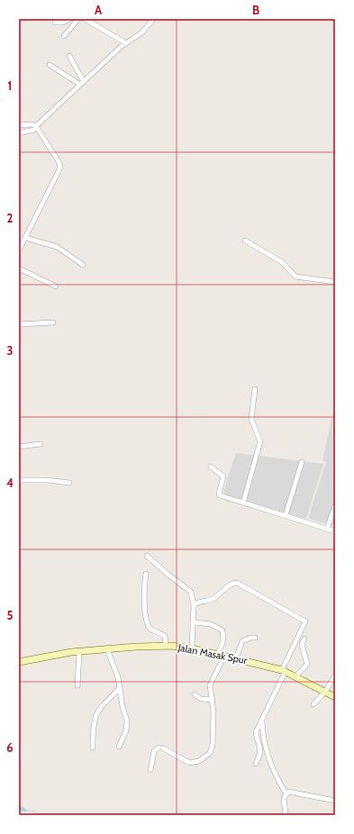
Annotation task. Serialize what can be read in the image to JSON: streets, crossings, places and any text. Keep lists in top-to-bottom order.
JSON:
{
  "streets": {
    "street": ["Jalan Masak Spur"]
  },
  "grid": {
    "columns": ["A", "B"],
    "rows": [
      "1",
      "2",
      "3",
      "4",
      "5",
      "6"
    ]
  }
}
